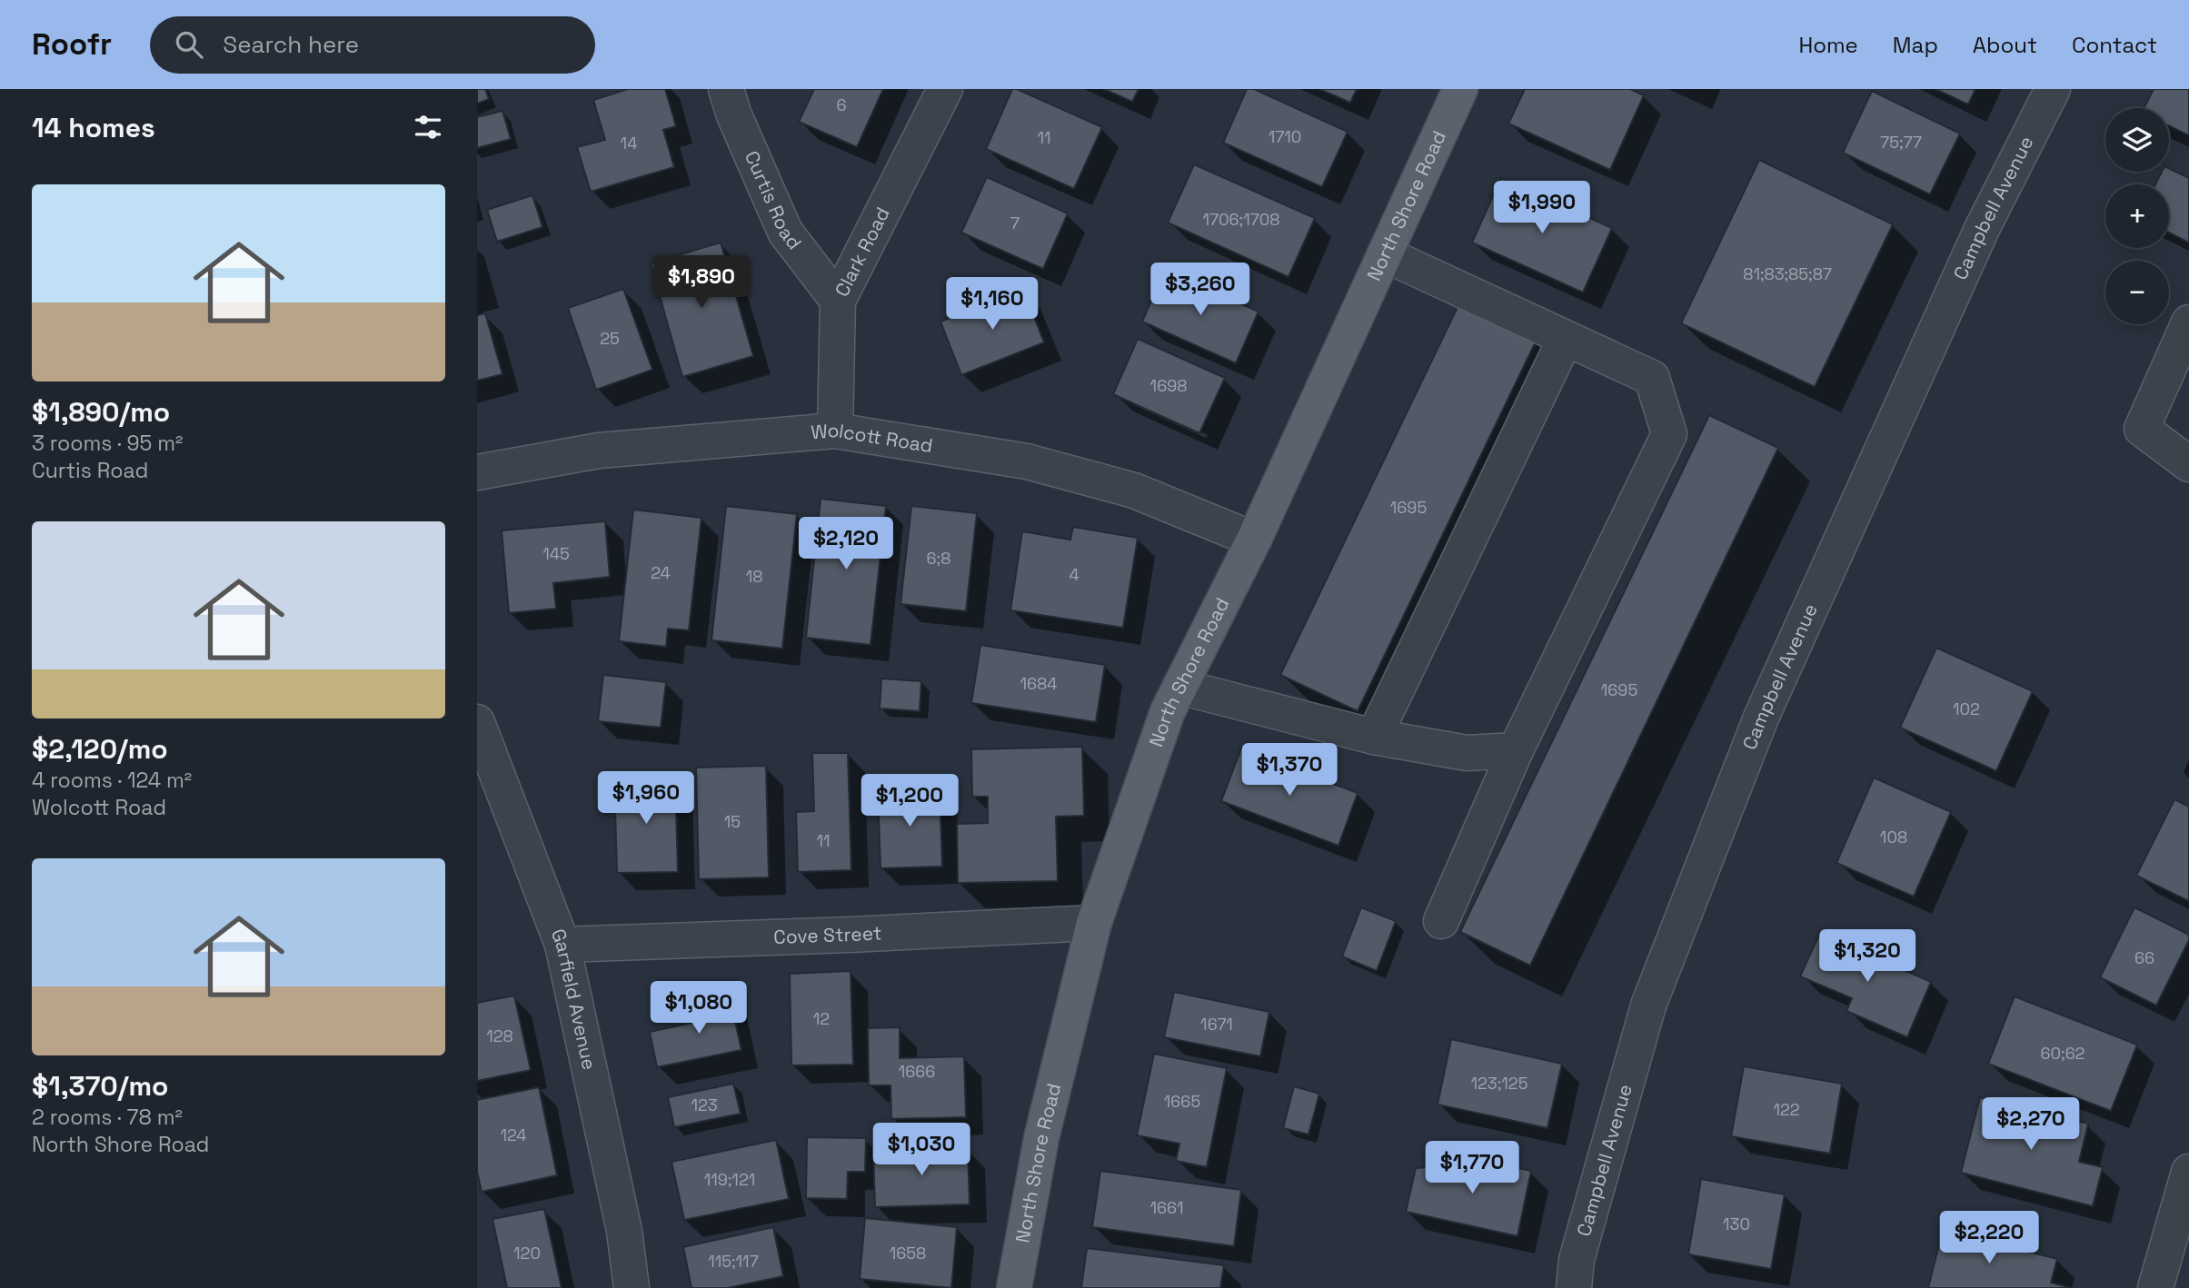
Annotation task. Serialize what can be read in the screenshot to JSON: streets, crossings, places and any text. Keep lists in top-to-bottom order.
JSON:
{
  "streets": {
    "main road": ["North Shore Road"],
    "street": [
      "Curtis Road",
      "Campbell Avenue",
      "Clark Road",
      "Wolcott Road",
      "Cove Street",
      "Garfield Avenue"
    ]
  },
  "crossings": [
    ["Curtis Road", "Clark Road"],
    ["North Shore Road", "Wolcott Road"],
    ["North Shore Road", "Cove Street"],
    ["Clark Road", "Wolcott Road"],
    ["Cove Street", "Garfield Avenue"]
  ],
  "house_numbers": [
    "6",
    "1710",
    "11",
    "75;77",
    "14",
    "1706;1708",
    "7",
    "81;83;85;87",
    "25",
    "1698",
    "1695",
    "145",
    "6;8",
    "24",
    "4",
    "18",
    "1684",
    "1695",
    "102",
    "15",
    "108",
    "11",
    "66",
    "12",
    "1671",
    "128",
    "60;62",
    "1666",
    "123;125",
    "1665",
    "123",
    "122",
    "124",
    "119;121",
    "1661",
    "130",
    "120",
    "1658",
    "115;117"
  ],
  "page": {
    "header": "Roofr",
    "search": "Search here",
    "nav": [
      "Home",
      "Map",
      "About",
      "Contact"
    ],
    "heading": "14 homes",
    "map_buttons": ["+", "−"],
    "list": [
      {
        "name": "$1,890/mo",
        "note": "3 rooms · 95 m² · Curtis Road"
      },
      {
        "name": "$2,120/mo",
        "note": "4 rooms · 124 m² · Wolcott Road"
      },
      {
        "name": "$1,370/mo",
        "note": "2 rooms · 78 m² · North Shore Road"
      }
    ],
    "price": [
      "$1,990",
      "$1,890",
      "$3,260",
      "$1,160",
      "$2,120",
      "$1,370",
      "$1,960",
      "$1,200",
      "$1,320",
      "$1,080",
      "$2,270",
      "$1,030",
      "$1,770",
      "$2,220"
    ]
  }
}
